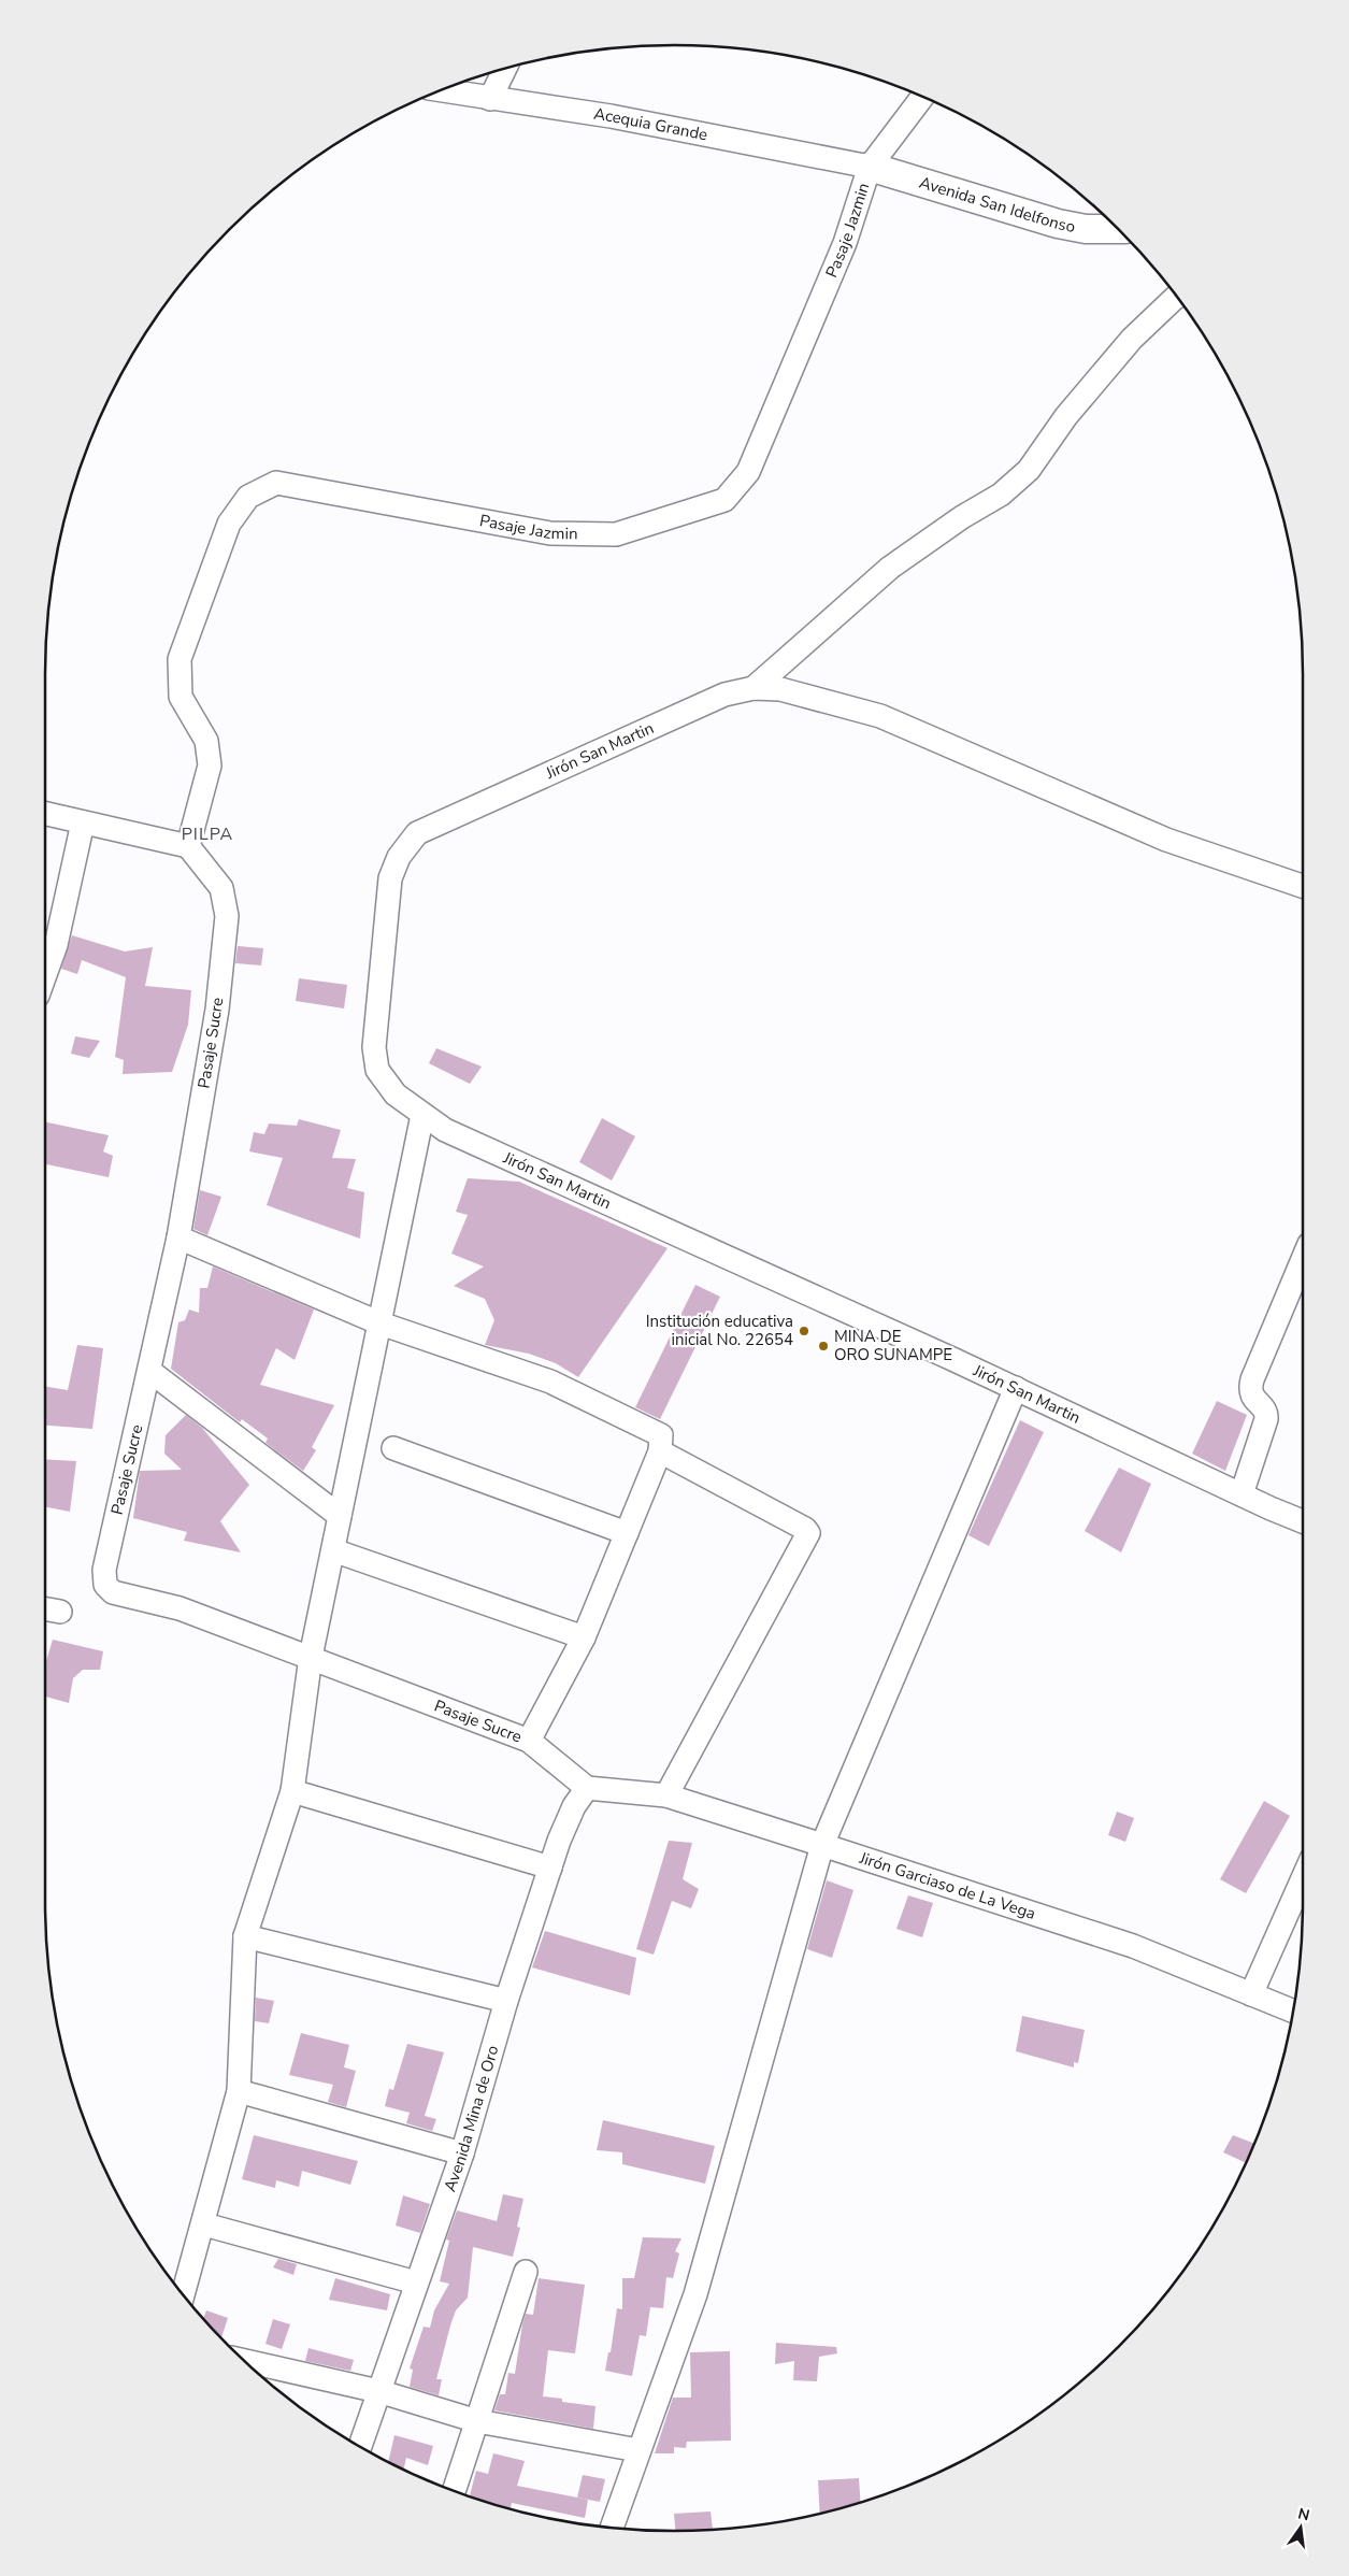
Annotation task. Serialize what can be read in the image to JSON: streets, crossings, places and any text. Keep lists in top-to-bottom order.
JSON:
{
  "streets": {
    "street": [
      "Acequia Grande",
      "Avenida San Idelfonso",
      "Pasaje Jazmin",
      "Jirón San Martin",
      "Pasaje Sucre",
      "Jirón Garciaso de La Vega",
      "Avenida Mina de Oro"
    ]
  },
  "crossings": [
    ["Acequia Grande", "Avenida San Idelfonso"],
    ["Acequia Grande", "Pasaje Jazmin"],
    ["Avenida San Idelfonso", "Pasaje Jazmin"],
    ["Pasaje Jazmin", "Pasaje Sucre"],
    ["Pasaje Sucre", "Jirón Garciaso de La Vega"],
    ["Pasaje Sucre", "Avenida Mina de Oro"],
    ["Jirón Garciaso de La Vega", "Avenida Mina de Oro"]
  ],
  "districts": ["PILPA"],
  "places": ["Institución educativa inicial No. 22654", "MINA DE ORO SUNAMPE"],
  "north": "top"
}
